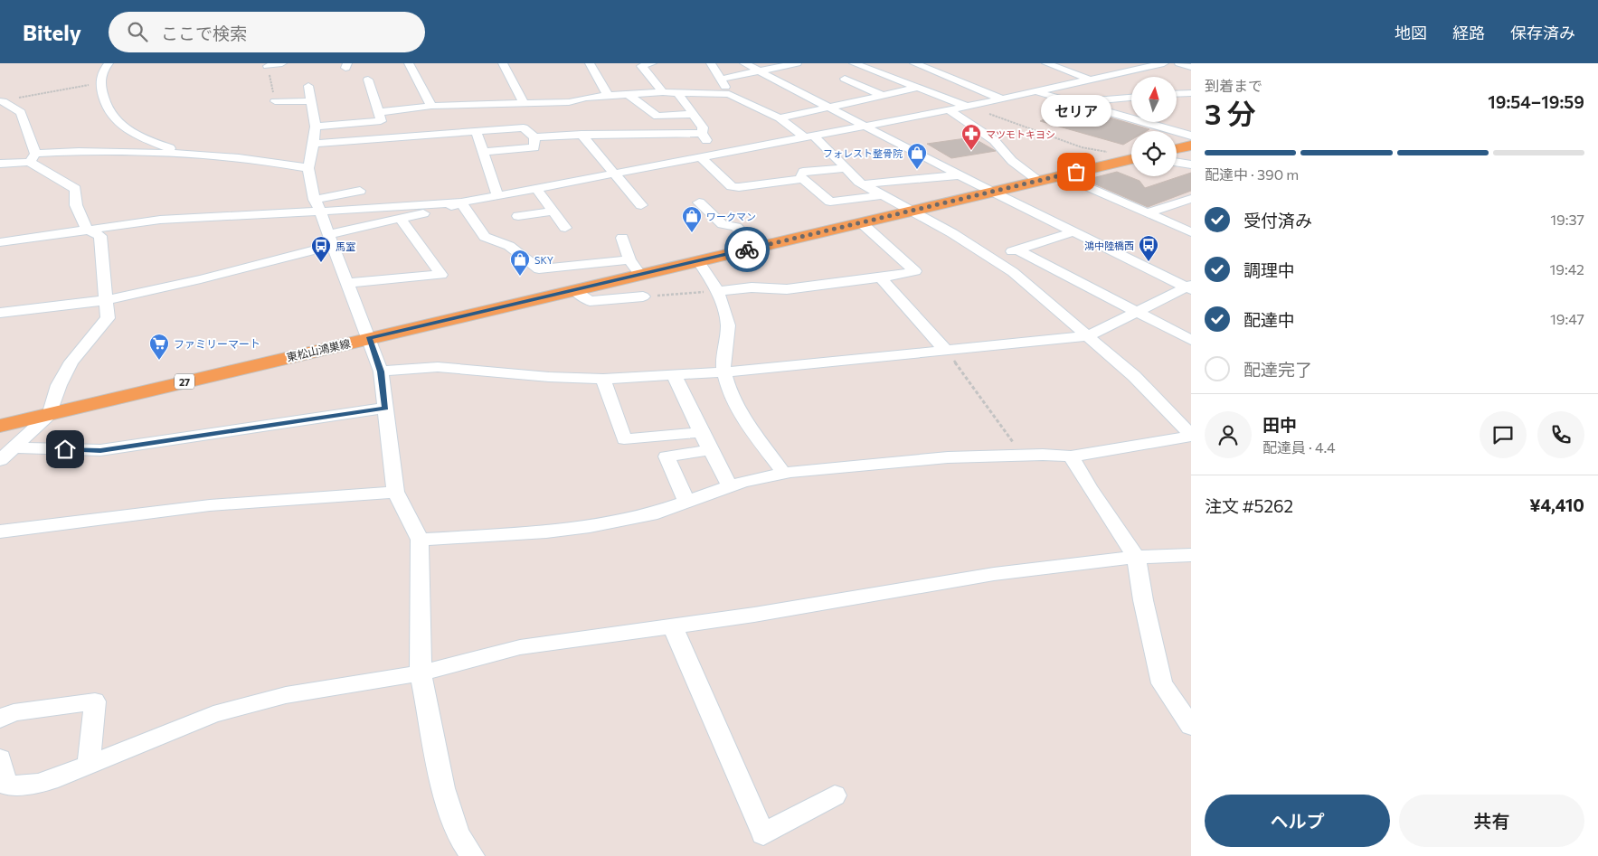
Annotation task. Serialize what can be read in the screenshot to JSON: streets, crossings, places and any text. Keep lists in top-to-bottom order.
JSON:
{
  "streets": {
    "main road": ["東松山鴻巣線", "27"]
  },
  "places": {
    "pharmacy": ["マツモトキヨシ"],
    "shop": ["フォレスト整骨院", "ワークマン", "SKY"],
    "other": ["セリア"],
    "bus stop": ["鴻中陸橋西", "馬室"],
    "supermarket": ["ファミリーマート"]
  },
  "north": "top",
  "page": {
    "header": "Bitely",
    "search": "ここで検索",
    "nav": ["地図", "経路", "保存済み"],
    "heading": ["3 分", "到着まで", "19:54–19:59"],
    "panel": [
      "田中",
      "配達員 · 4.4",
      "注文 #5262",
      "¥4,410"
    ],
    "bubble": "セリア",
    "bar": "配達中 · 390 m",
    "list": [
      ["受付済み", "19:37"],
      ["調理中", "19:42"],
      ["配達中", "19:47"],
      "配達完了"
    ],
    "buttons": ["ヘルプ", "共有"]
  }
}
